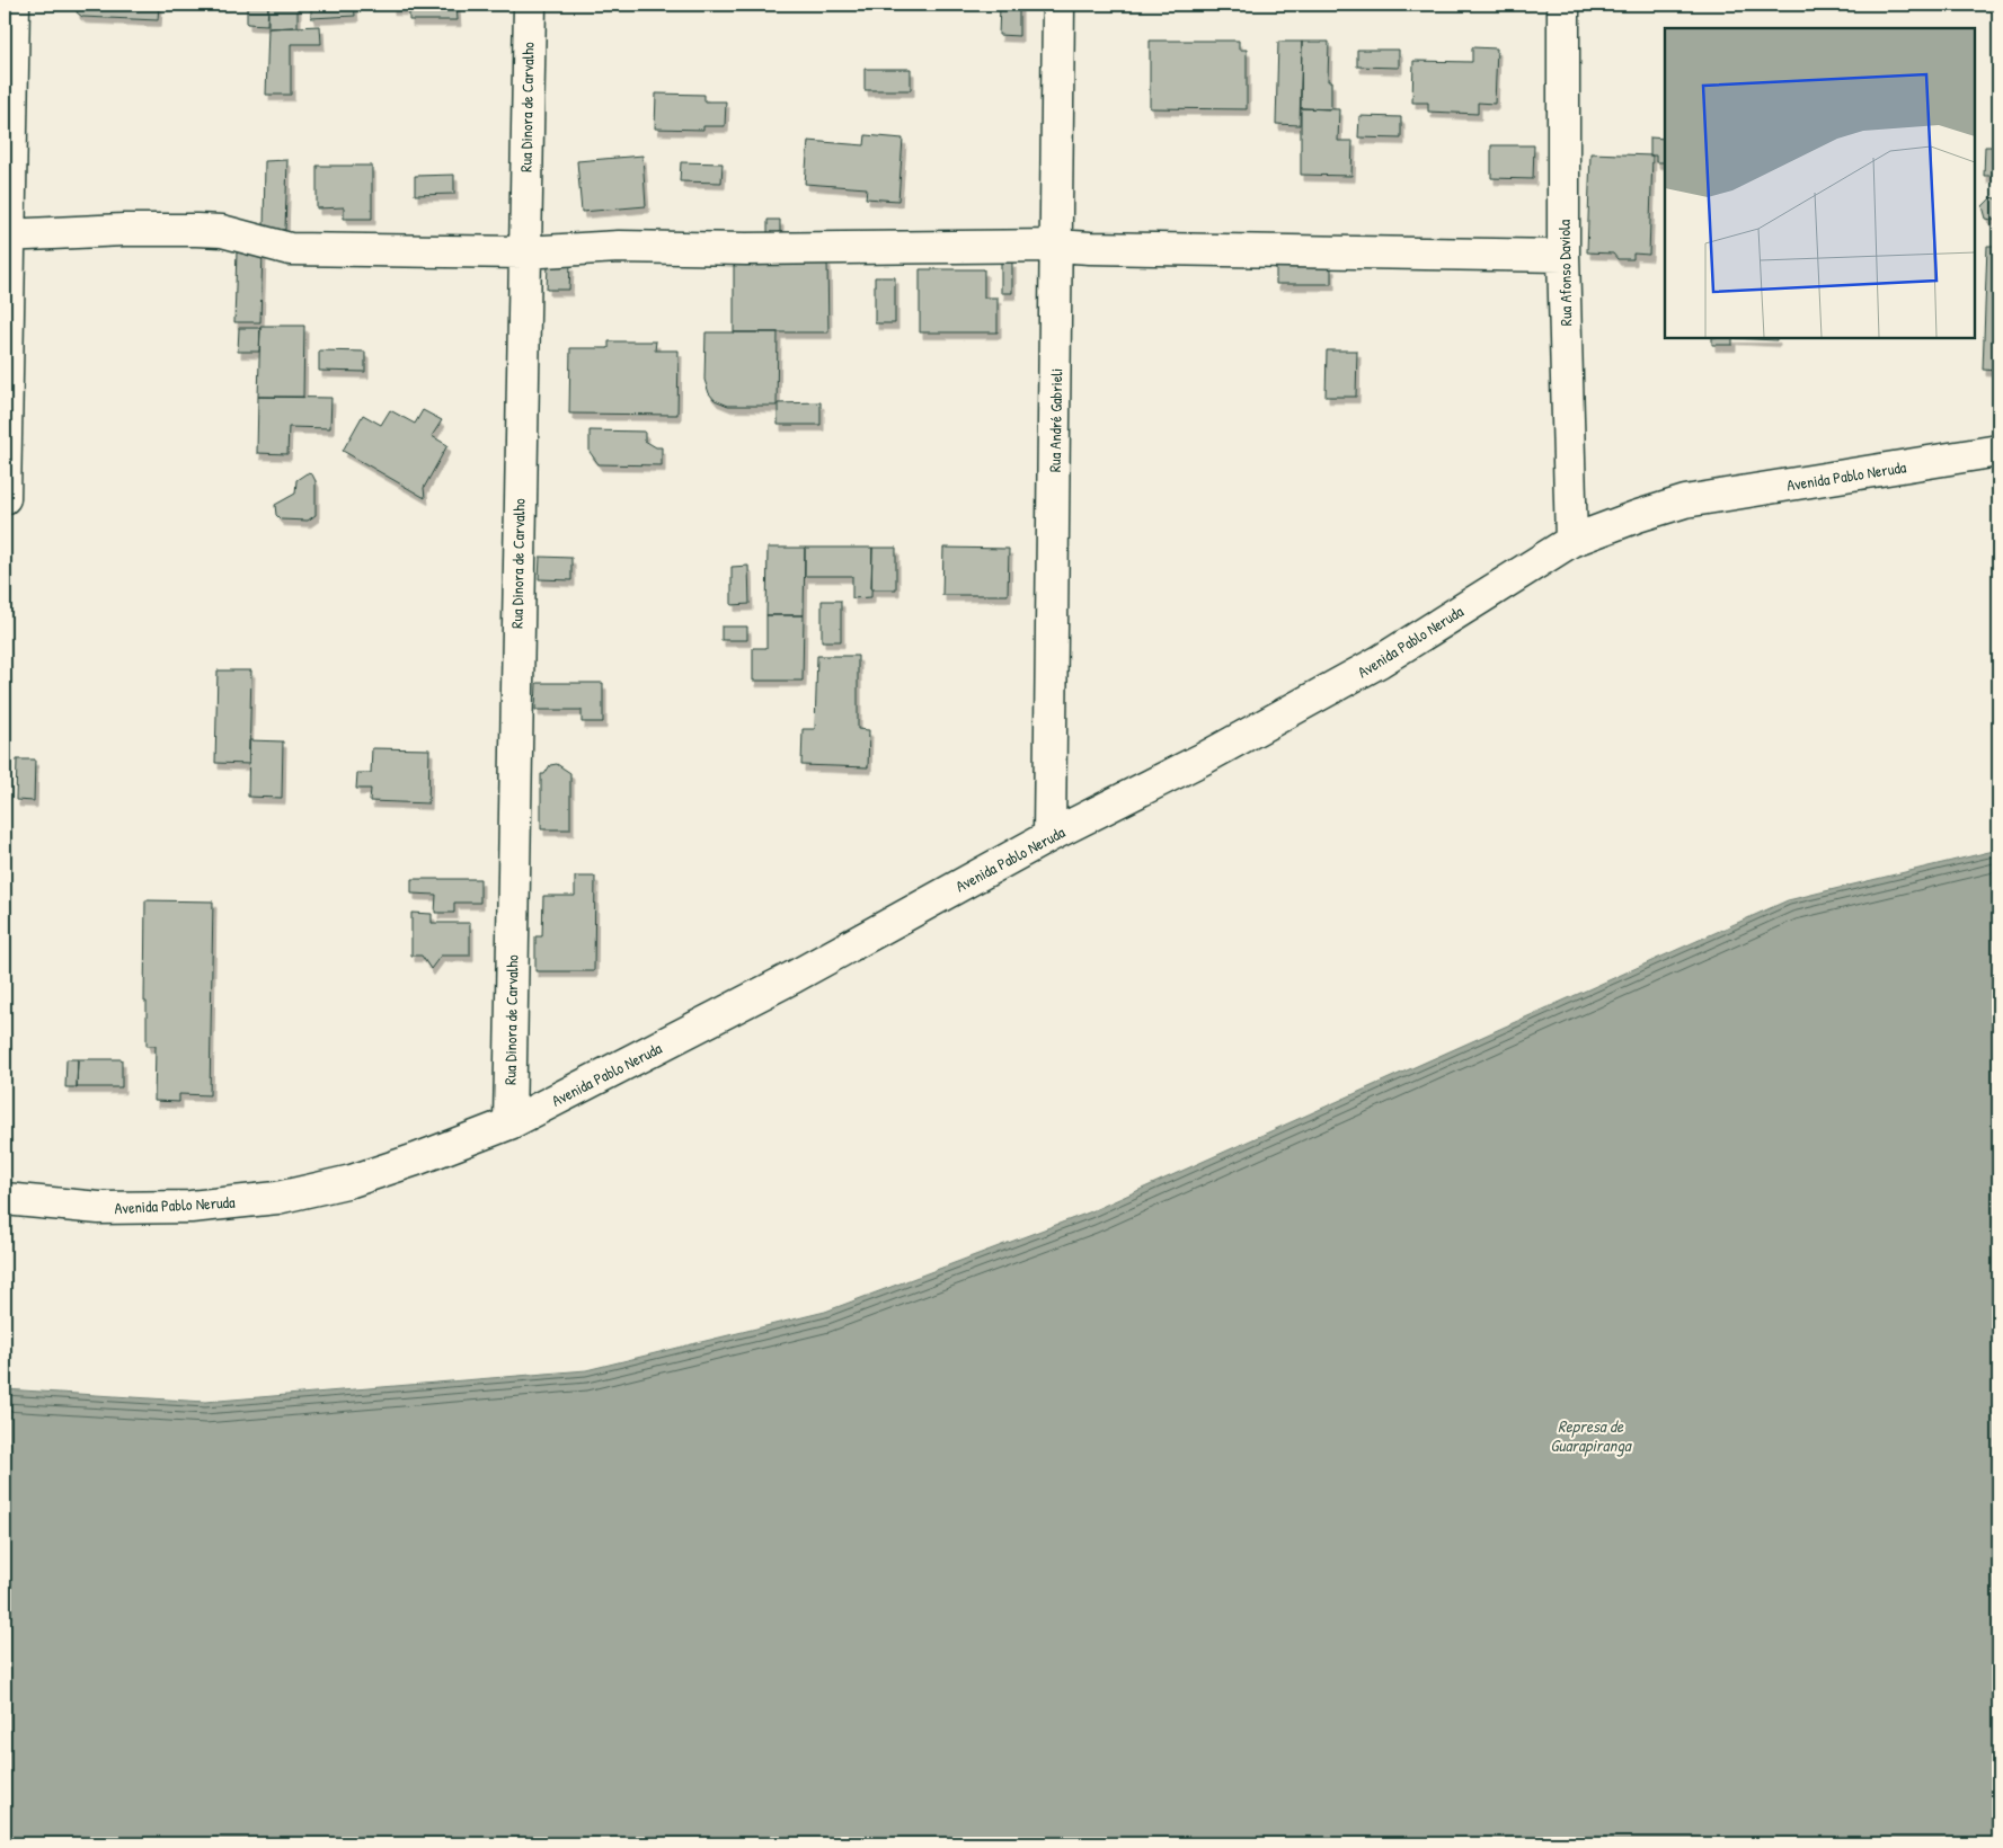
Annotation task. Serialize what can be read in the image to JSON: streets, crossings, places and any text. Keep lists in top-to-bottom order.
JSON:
{
  "streets": {
    "street": [
      "Rua Dinora de Carvalho",
      "Rua Afonso Daviola",
      "Rua André Gabrieli",
      "Avenida Pablo Neruda"
    ]
  },
  "crossings": [
    ["Rua Dinora de Carvalho", "Avenida Pablo Neruda"],
    ["Rua Afonso Daviola", "Avenida Pablo Neruda"],
    ["Rua André Gabrieli", "Avenida Pablo Neruda"]
  ],
  "water": ["Represa de Guarapiranga"]
}
